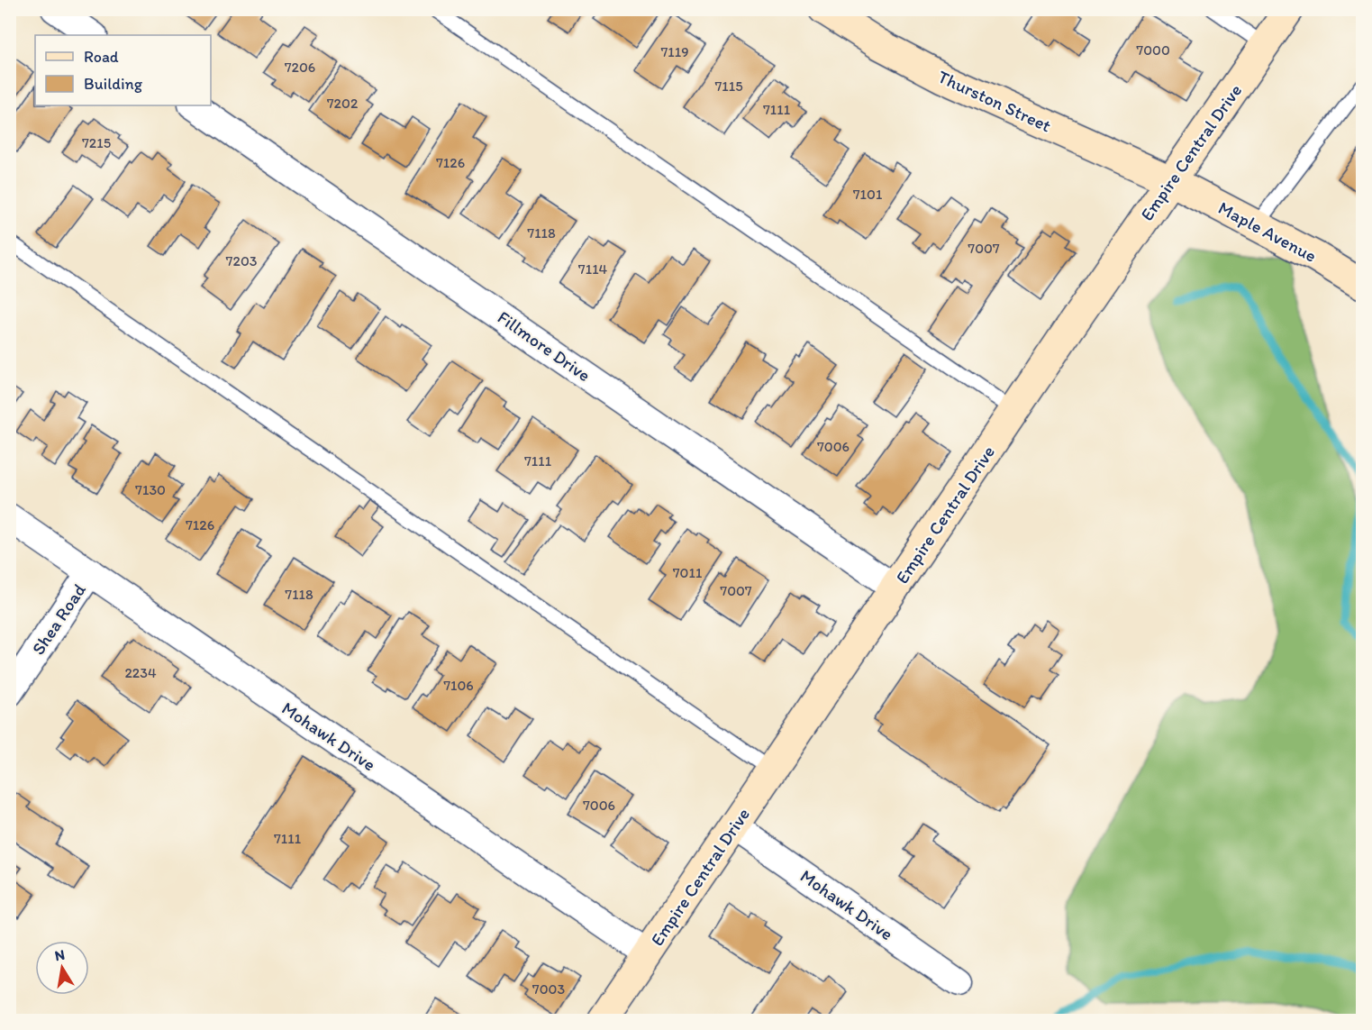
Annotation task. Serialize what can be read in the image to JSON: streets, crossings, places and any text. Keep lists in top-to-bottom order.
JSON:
{
  "streets": {
    "street": [
      "Thurston Street",
      "Empire Central Drive",
      "Maple Avenue",
      "Fillmore Drive",
      "Shea Road",
      "Mohawk Drive"
    ]
  },
  "crossings": [
    ["Thurston Street", "Empire Central Drive"],
    ["Thurston Street", "Maple Avenue"],
    ["Empire Central Drive", "Maple Avenue"],
    ["Empire Central Drive", "Fillmore Drive"],
    ["Empire Central Drive", "Mohawk Drive"],
    ["Shea Road", "Mohawk Drive"]
  ],
  "house_numbers": [
    "7000",
    "7119",
    "7206",
    "7115",
    "7202",
    "7111",
    "7215",
    "7126",
    "7101",
    "7118",
    "7007",
    "7203",
    "7114",
    "7006",
    "7111",
    "7130",
    "7126",
    "7011",
    "7007",
    "7118",
    "2234",
    "7106",
    "7006",
    "7111",
    "7003"
  ],
  "legend": ["Road", "Building"],
  "north": "top"
}
